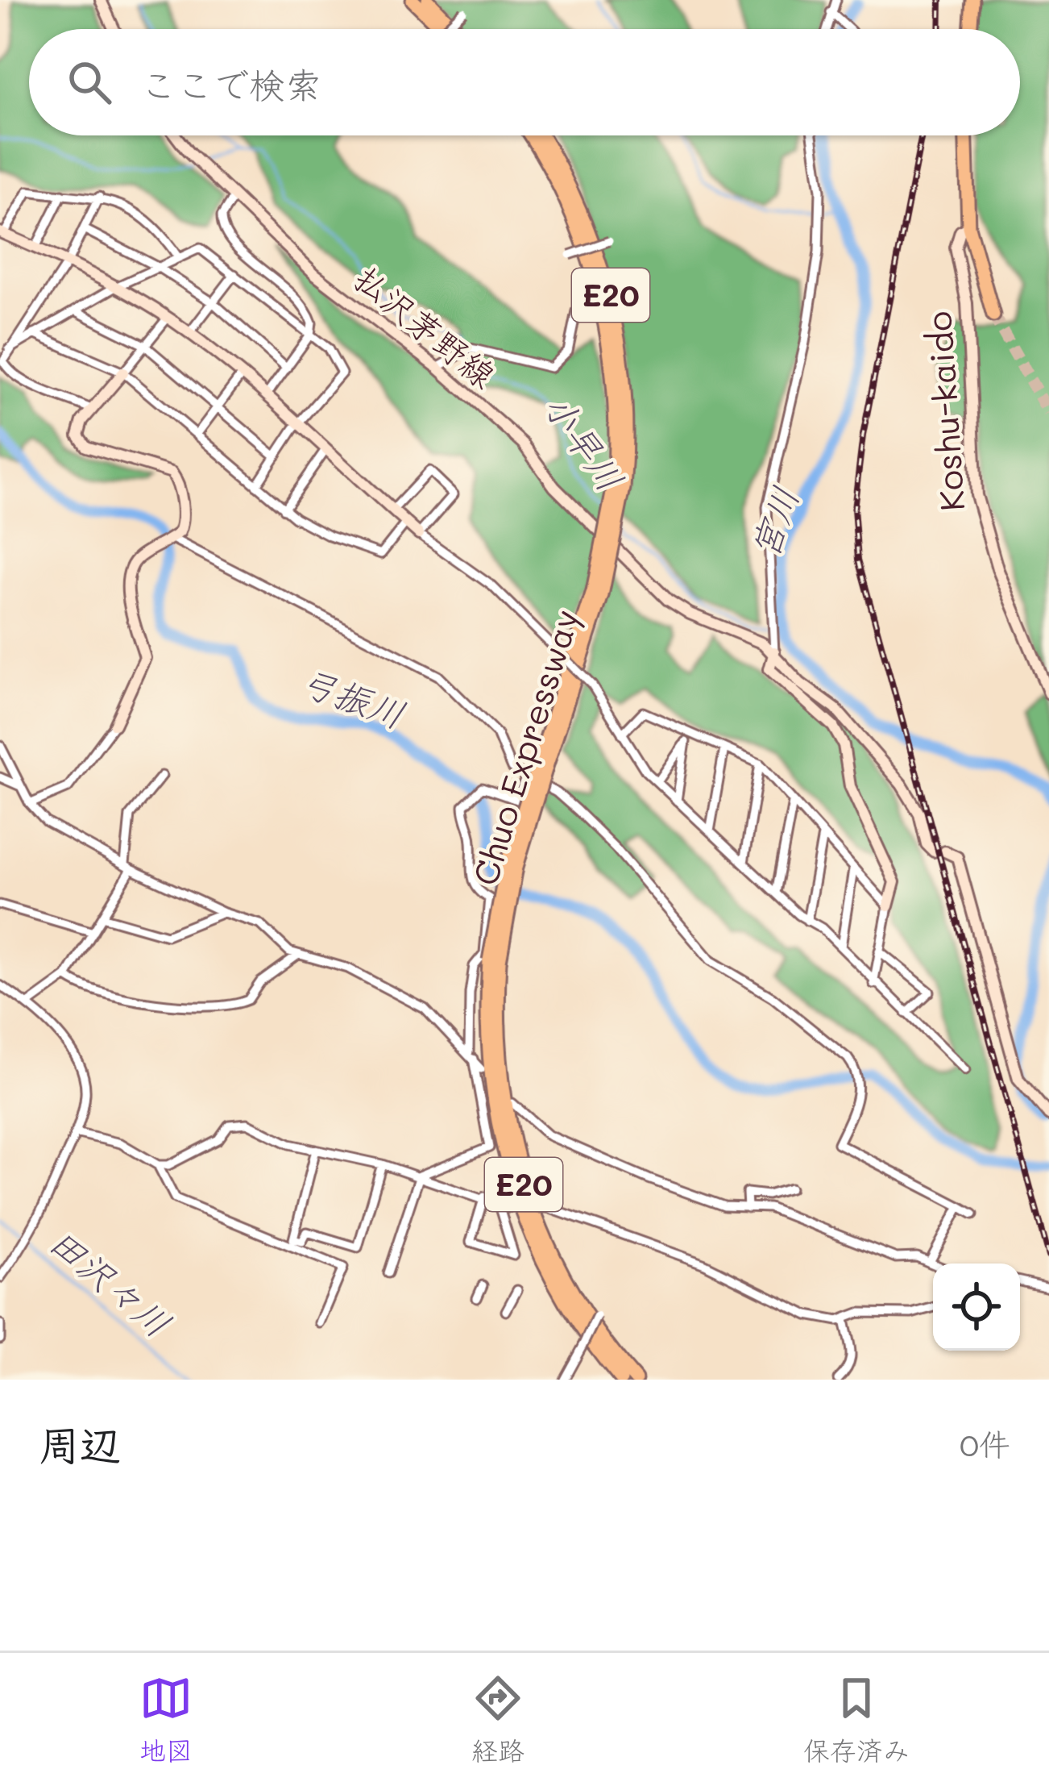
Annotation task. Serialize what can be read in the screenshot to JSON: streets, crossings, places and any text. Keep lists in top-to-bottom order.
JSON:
{
  "streets": {
    "highway": ["E20", "Koshu-kaido", "Chuo Expressway"],
    "street": ["払沢茅野線"]
  },
  "water": [
    "小早川",
    "宮川",
    "弓振川",
    "田沢々川"
  ],
  "page": {
    "search": "ここで検索",
    "heading": ["周辺", "0件"],
    "nav": ["地図", "経路", "保存済み"]
  }
}
